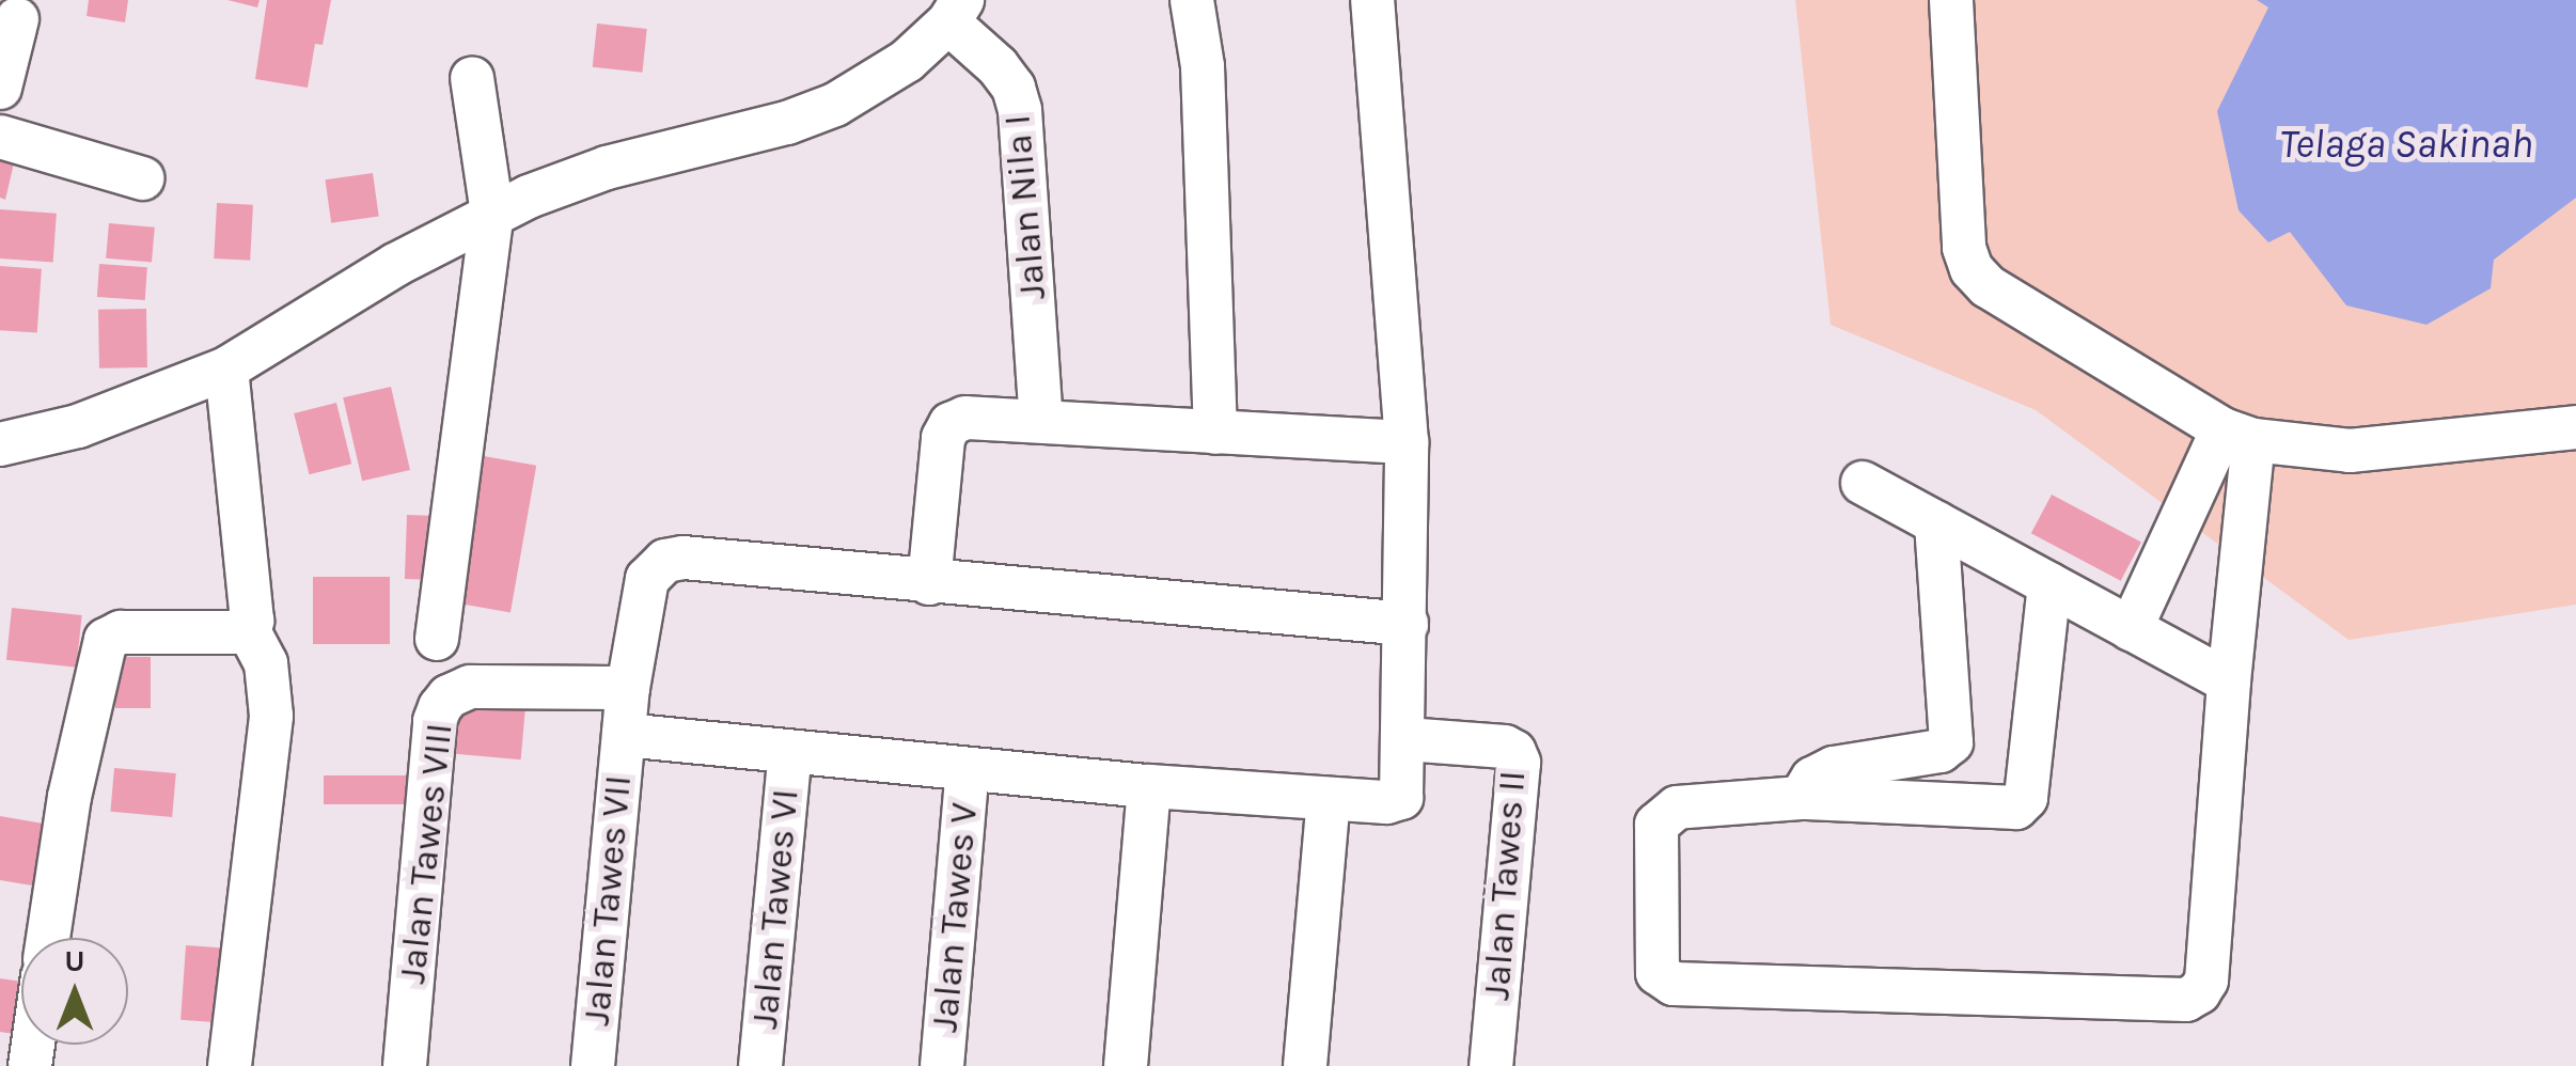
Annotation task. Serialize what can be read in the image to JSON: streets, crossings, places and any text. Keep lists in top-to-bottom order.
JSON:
{
  "streets": {
    "street": [
      "Jalan Nila I",
      "Jalan Tawes VIII",
      "Jalan Tawes II",
      "Jalan Tawes VII",
      "Jalan Tawes VI",
      "Jalan Tawes V"
    ]
  },
  "crossings": [
    ["Jalan Tawes VIII", "Jalan Tawes VII"]
  ],
  "water": ["Telaga Sakinah"],
  "north": "top"
}
